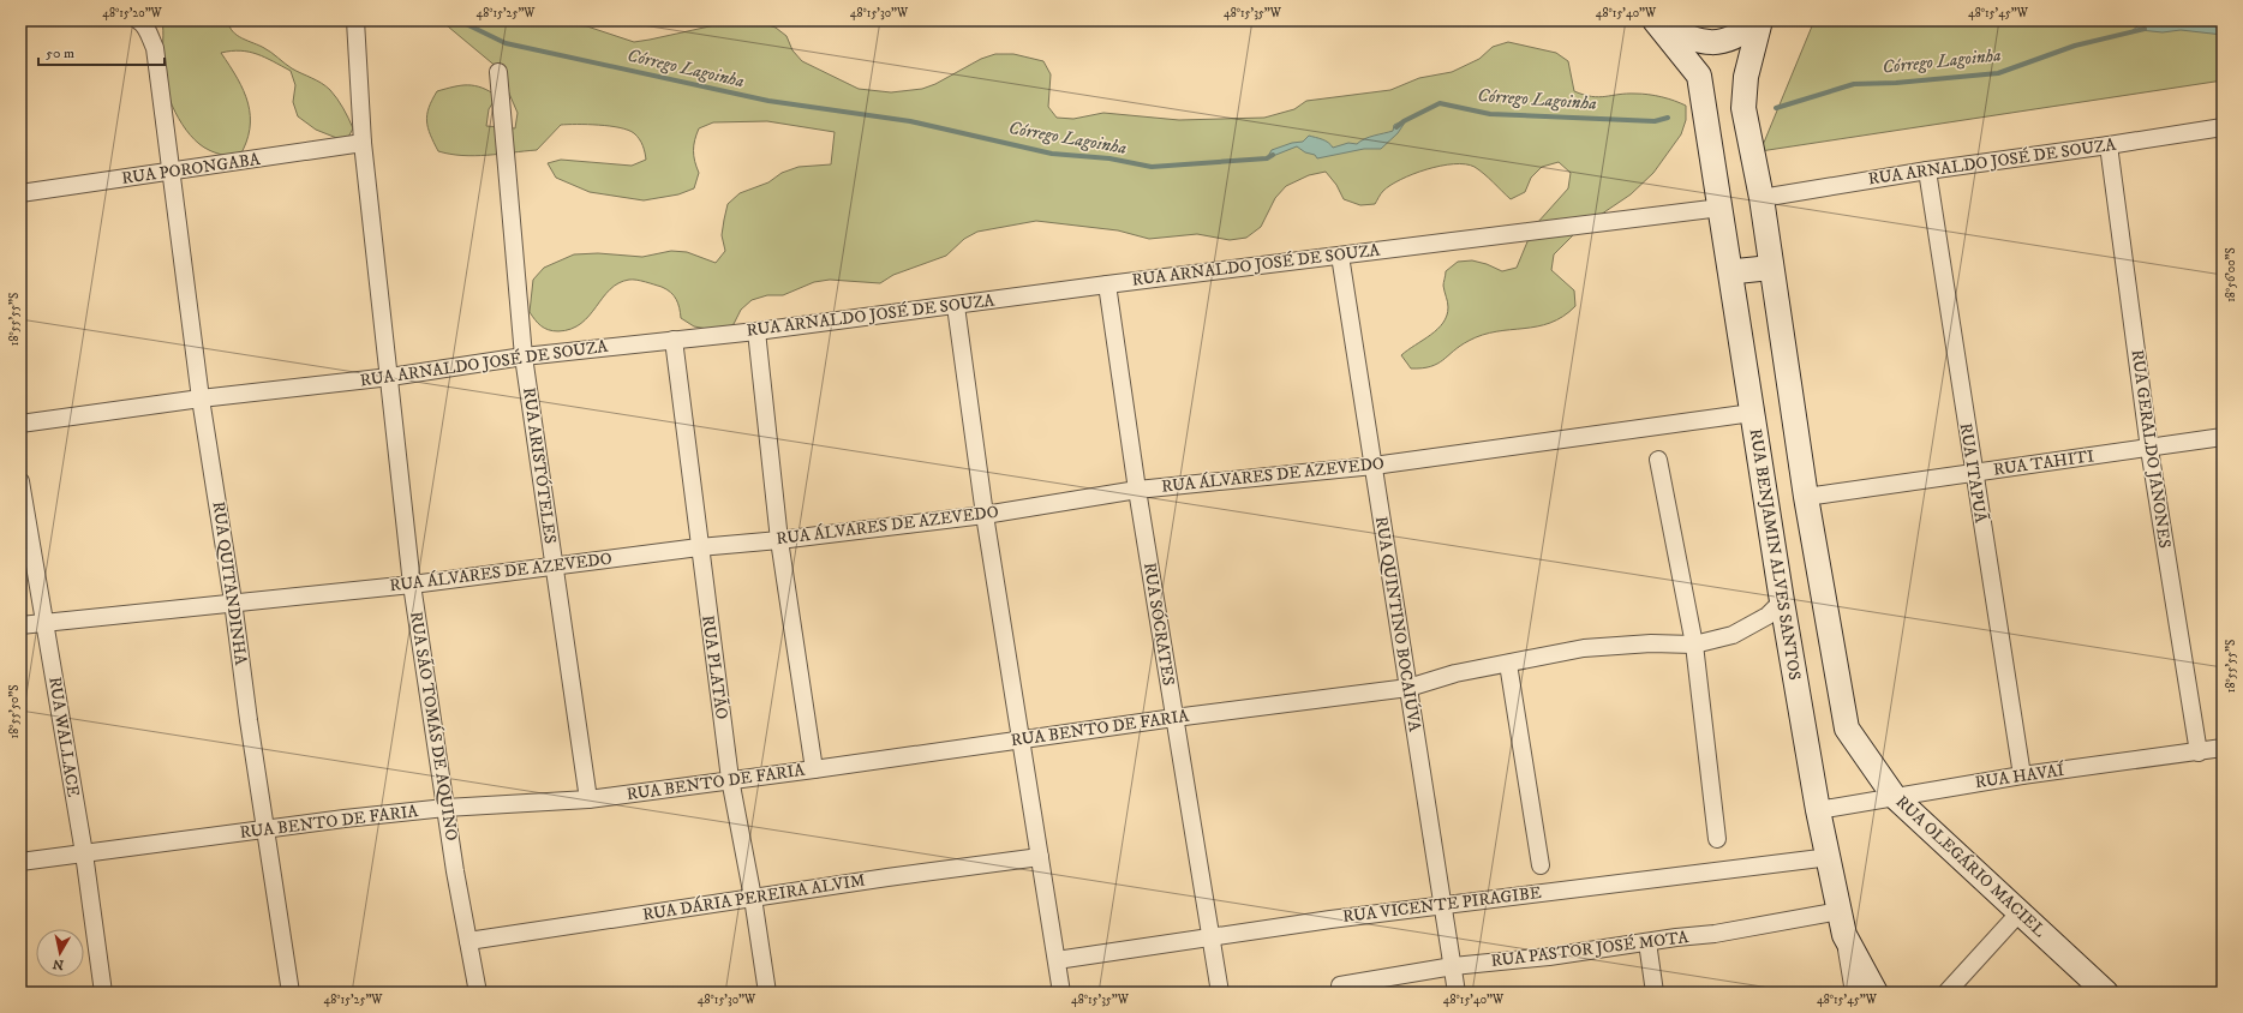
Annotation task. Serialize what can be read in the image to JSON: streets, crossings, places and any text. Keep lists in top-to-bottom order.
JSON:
{
  "streets": {
    "main road": ["RUA BENJAMIN ALVES SANTOS", "RUA OLEGÁRIO MACIEL"],
    "street": [
      "RUA ARNALDO JOSÉ DE SOUZA",
      "RUA PORONGABA",
      "RUA GERALDO JANONES",
      "RUA TAHITI",
      "RUA ARISTÓTELES",
      "RUA ITAPUÃ",
      "RUA ÁLVARES DE AZEVEDO",
      "RUA QUITANDINHA",
      "RUA SÓCRATES",
      "RUA QUINTINO BOCAIÚVA",
      "RUA PLATÃO",
      "RUA SÃO TOMÁS DE AQUINO",
      "RUA BENTO DE FARIA",
      "RUA WALLACE",
      "RUA HAVAÍ",
      "RUA DÁRIA PEREIRA ALVIM",
      "RUA VICENTE PIRAGIBE",
      "RUA PASTOR JOSÉ MOTA"
    ]
  },
  "crossings": [
    ["RUA ARNALDO JOSÉ DE SOUZA", "RUA GERALDO JANONES"],
    ["RUA ARNALDO JOSÉ DE SOUZA", "RUA ARISTÓTELES"],
    ["RUA ARNALDO JOSÉ DE SOUZA", "RUA ITAPUÃ"],
    ["RUA ARNALDO JOSÉ DE SOUZA", "RUA BENJAMIN ALVES SANTOS"],
    ["RUA ARNALDO JOSÉ DE SOUZA", "RUA QUITANDINHA"],
    ["RUA ARNALDO JOSÉ DE SOUZA", "RUA SÓCRATES"],
    ["RUA ARNALDO JOSÉ DE SOUZA", "RUA QUINTINO BOCAIÚVA"],
    ["RUA ARNALDO JOSÉ DE SOUZA", "RUA PLATÃO"],
    ["RUA ARNALDO JOSÉ DE SOUZA", "RUA SÃO TOMÁS DE AQUINO"],
    ["RUA PORONGABA", "RUA QUITANDINHA"],
    ["RUA PORONGABA", "RUA SÃO TOMÁS DE AQUINO"],
    ["RUA GERALDO JANONES", "RUA TAHITI"],
    ["RUA GERALDO JANONES", "RUA HAVAÍ"],
    ["RUA TAHITI", "RUA ITAPUÃ"],
    ["RUA TAHITI", "RUA OLEGÁRIO MACIEL"],
    ["RUA ARISTÓTELES", "RUA ÁLVARES DE AZEVEDO"],
    ["RUA ARISTÓTELES", "RUA BENTO DE FARIA"],
    ["RUA ITAPUÃ", "RUA HAVAÍ"],
    ["RUA ÁLVARES DE AZEVEDO", "RUA BENJAMIN ALVES SANTOS"],
    ["RUA ÁLVARES DE AZEVEDO", "RUA QUITANDINHA"],
    ["RUA ÁLVARES DE AZEVEDO", "RUA SÓCRATES"],
    ["RUA ÁLVARES DE AZEVEDO", "RUA QUINTINO BOCAIÚVA"],
    ["RUA ÁLVARES DE AZEVEDO", "RUA PLATÃO"],
    ["RUA ÁLVARES DE AZEVEDO", "RUA SÃO TOMÁS DE AQUINO"],
    ["RUA ÁLVARES DE AZEVEDO", "RUA WALLACE"],
    ["RUA BENJAMIN ALVES SANTOS", "RUA BENTO DE FARIA"],
    ["RUA BENJAMIN ALVES SANTOS", "RUA HAVAÍ"],
    ["RUA BENJAMIN ALVES SANTOS", "RUA VICENTE PIRAGIBE"],
    ["RUA BENJAMIN ALVES SANTOS", "RUA PASTOR JOSÉ MOTA"],
    ["RUA QUITANDINHA", "RUA BENTO DE FARIA"],
    ["RUA SÓCRATES", "RUA BENTO DE FARIA"],
    ["RUA SÓCRATES", "RUA VICENTE PIRAGIBE"],
    ["RUA QUINTINO BOCAIÚVA", "RUA BENTO DE FARIA"],
    ["RUA QUINTINO BOCAIÚVA", "RUA VICENTE PIRAGIBE"],
    ["RUA QUINTINO BOCAIÚVA", "RUA PASTOR JOSÉ MOTA"],
    ["RUA PLATÃO", "RUA BENTO DE FARIA"],
    ["RUA PLATÃO", "RUA DÁRIA PEREIRA ALVIM"],
    ["RUA SÃO TOMÁS DE AQUINO", "RUA BENTO DE FARIA"],
    ["RUA SÃO TOMÁS DE AQUINO", "RUA DÁRIA PEREIRA ALVIM"],
    ["RUA BENTO DE FARIA", "RUA WALLACE"],
    ["RUA HAVAÍ", "RUA OLEGÁRIO MACIEL"]
  ],
  "water": ["Córrego Lagoinha"],
  "scale_bar": "50 m",
  "north": "bottom",
  "coordinates": [
    "48°15'20\"W",
    "48°15'25\"W",
    "48°15'30\"W",
    "48°15'35\"W",
    "48°15'40\"W",
    "48°15'45\"W",
    "18°56'00\"S",
    "18°55'55\"S",
    "18°55'50\"S"
  ]
}
